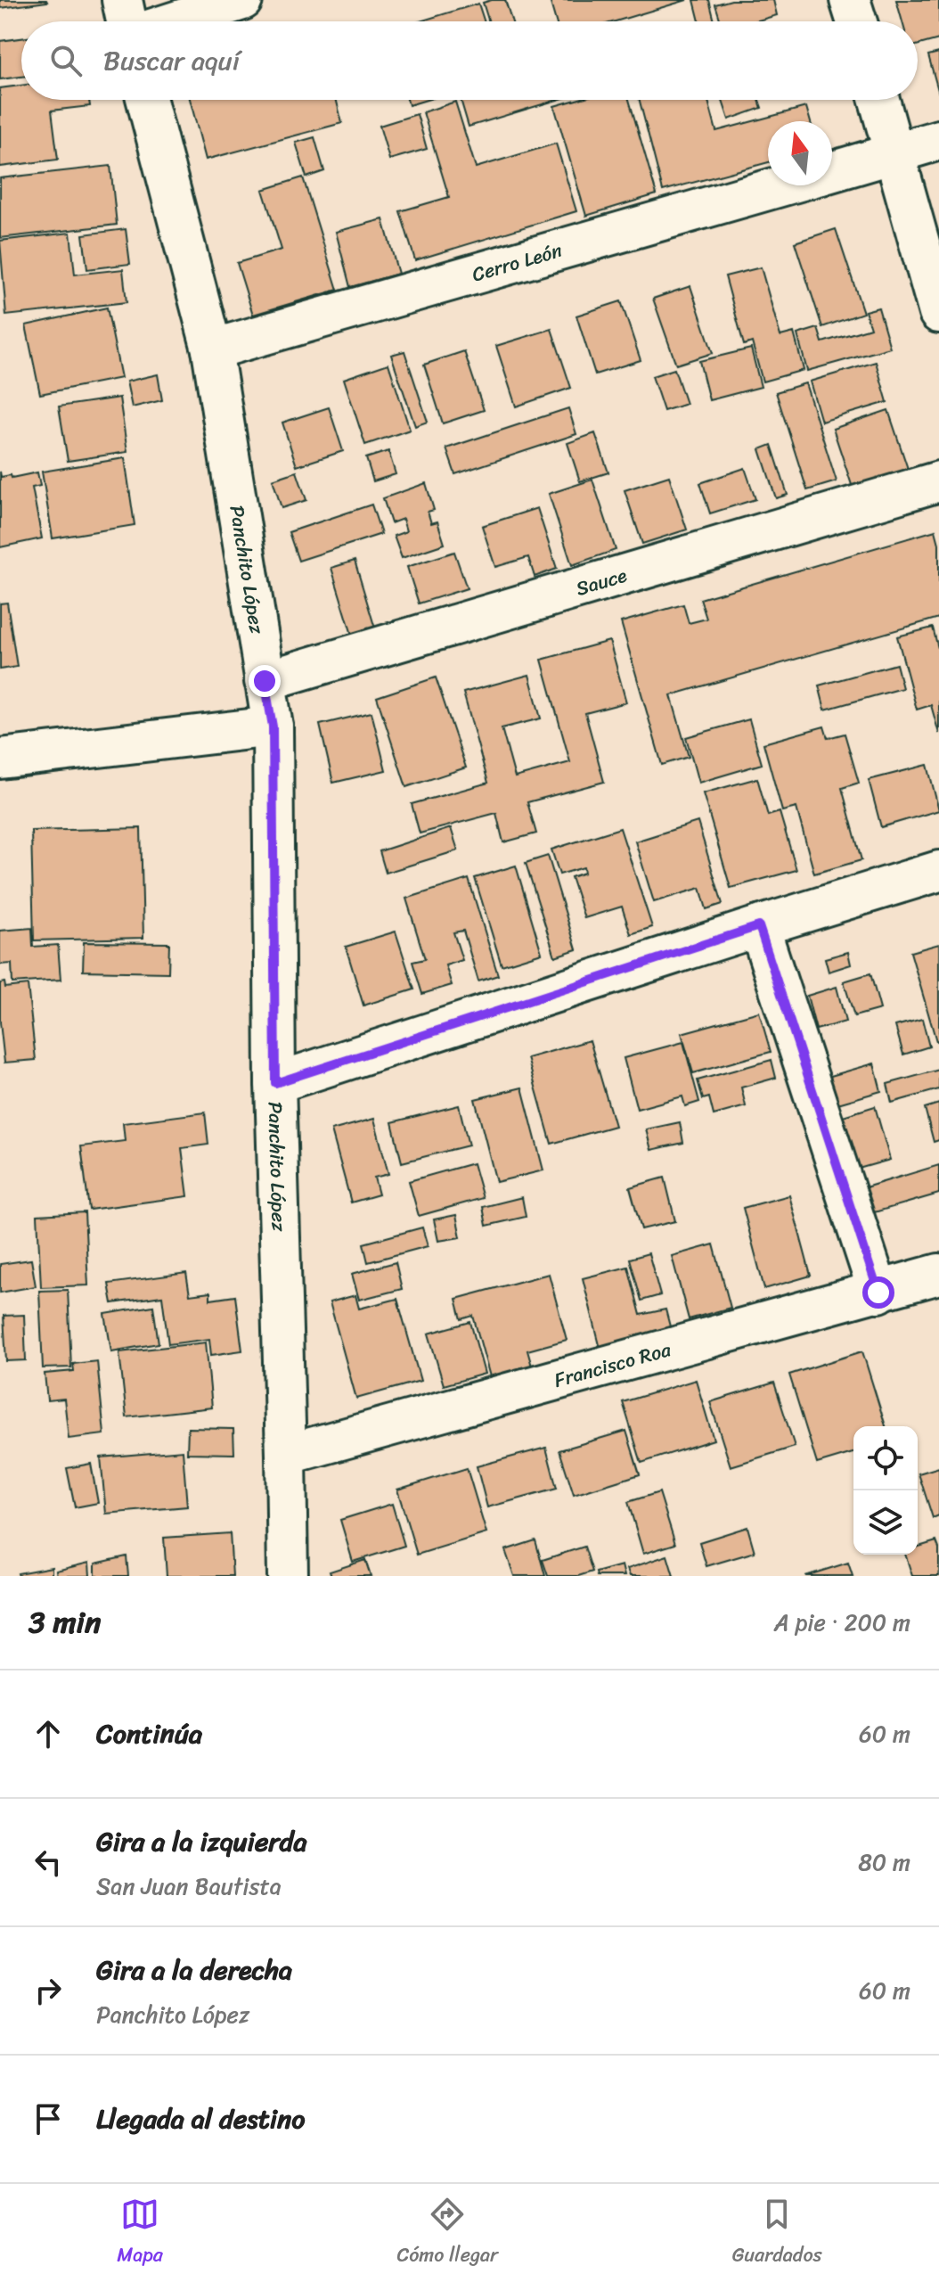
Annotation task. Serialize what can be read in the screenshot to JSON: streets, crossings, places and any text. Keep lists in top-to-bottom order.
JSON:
{
  "streets": {
    "street": [
      "Cerro León",
      "Panchito López",
      "Sauce",
      "Francisco Roa"
    ]
  },
  "crossings": [
    ["Cerro León", "Panchito López"],
    ["Panchito López", "Sauce"],
    ["Panchito López", "Francisco Roa"]
  ],
  "north": "top",
  "page": {
    "search": "Buscar aquí",
    "heading": ["3 min", "A pie · 200 m"],
    "list": [
      ["Continúa", "60 m"],
      ["Gira a la izquierda", "San Juan Bautista", "80 m"],
      ["Gira a la derecha", "Panchito López", "60 m"],
      "Llegada al destino"
    ],
    "nav": ["Mapa", "Cómo llegar", "Guardados"]
  }
}
